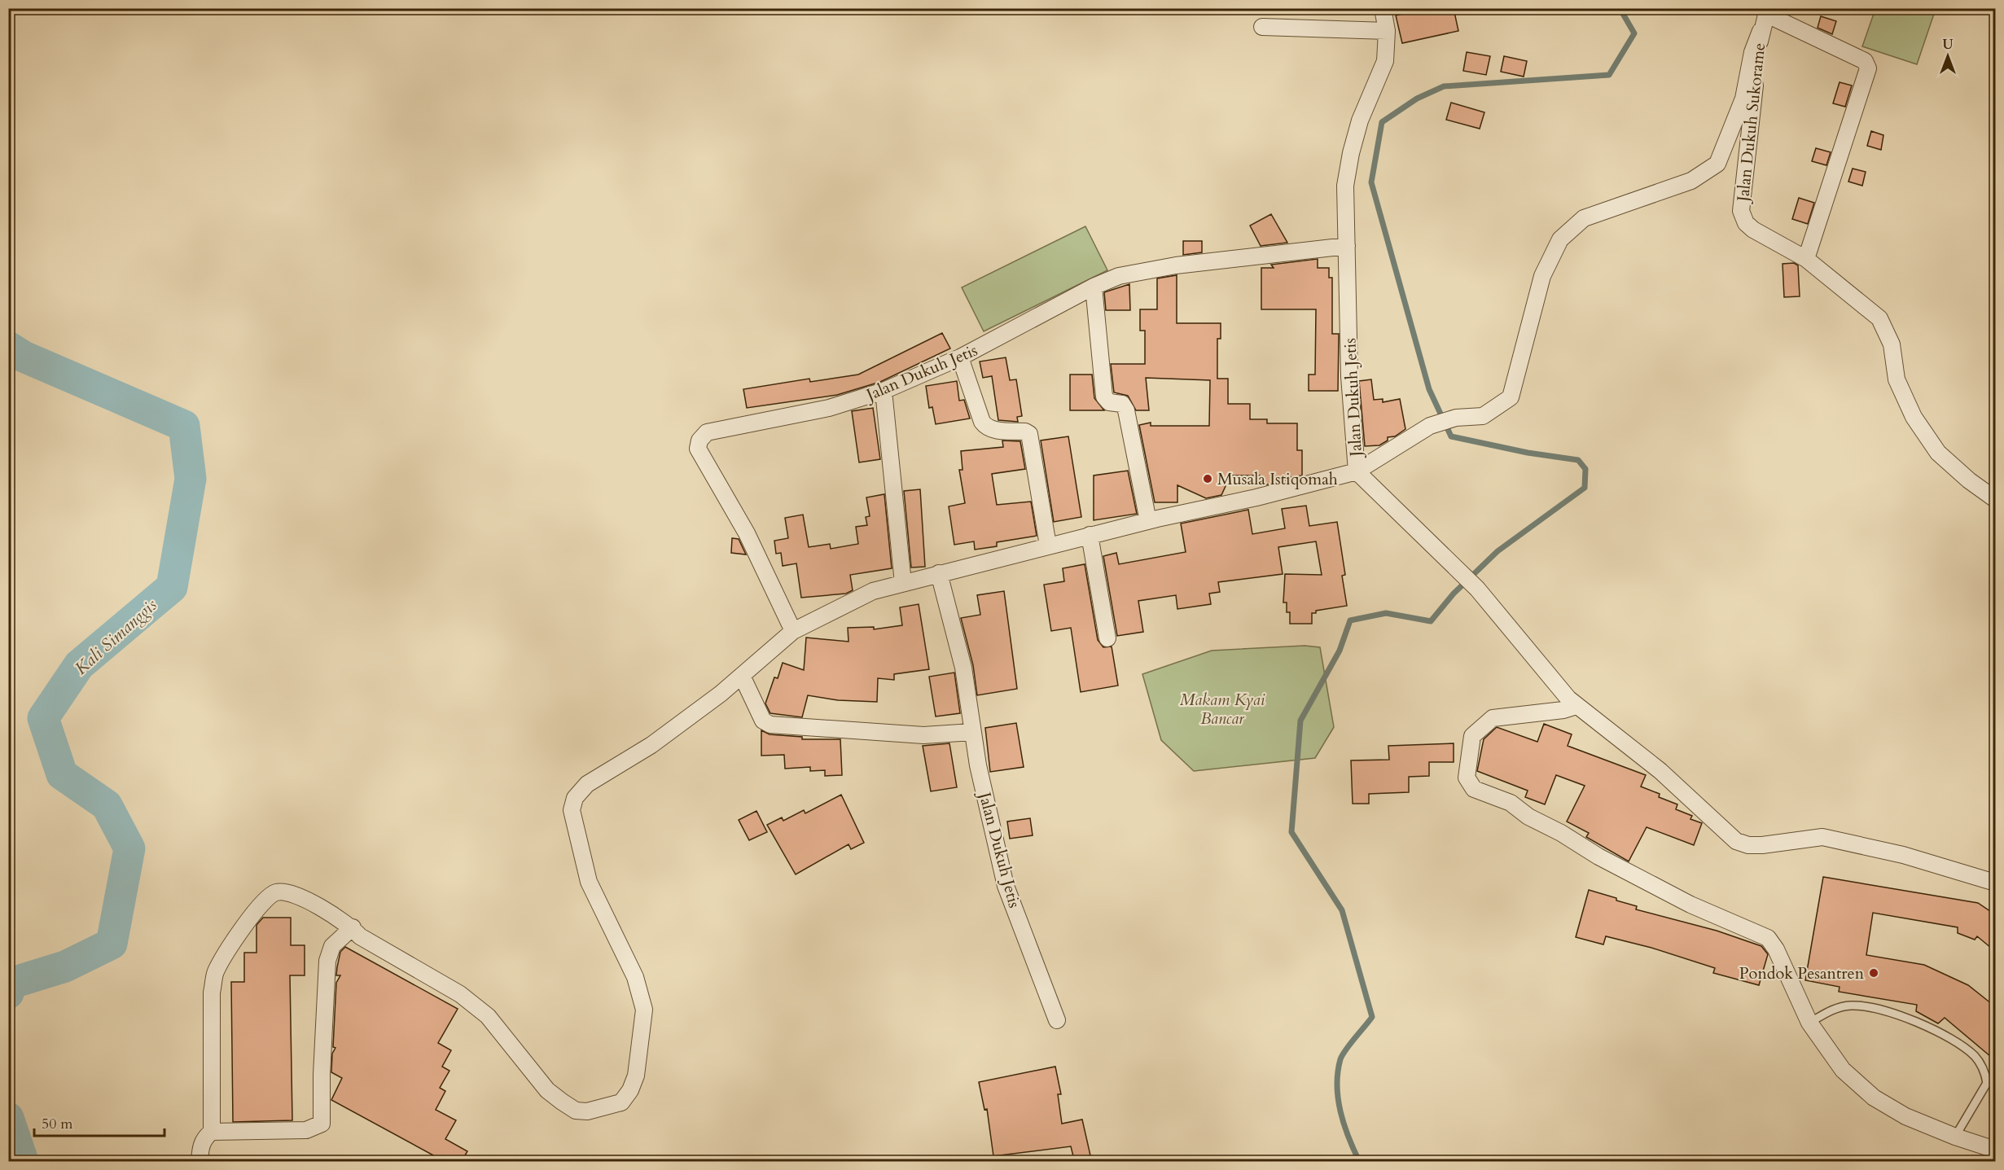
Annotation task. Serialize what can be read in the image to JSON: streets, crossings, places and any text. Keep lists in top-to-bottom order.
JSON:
{
  "streets": {
    "street": ["Jalan Dukuh Sukorame", "Jalan Dukuh Jetis"]
  },
  "crossings": [
    ["Jalan Dukuh Sukorame", "Jalan Dukuh Jetis"]
  ],
  "water": ["Kali Simanggis"],
  "parks": ["Makam Kyai Bancar"],
  "places": ["Musala Istiqomah", "Pondok Pesantren"],
  "scale_bar": "50 m",
  "north": "top"
}
